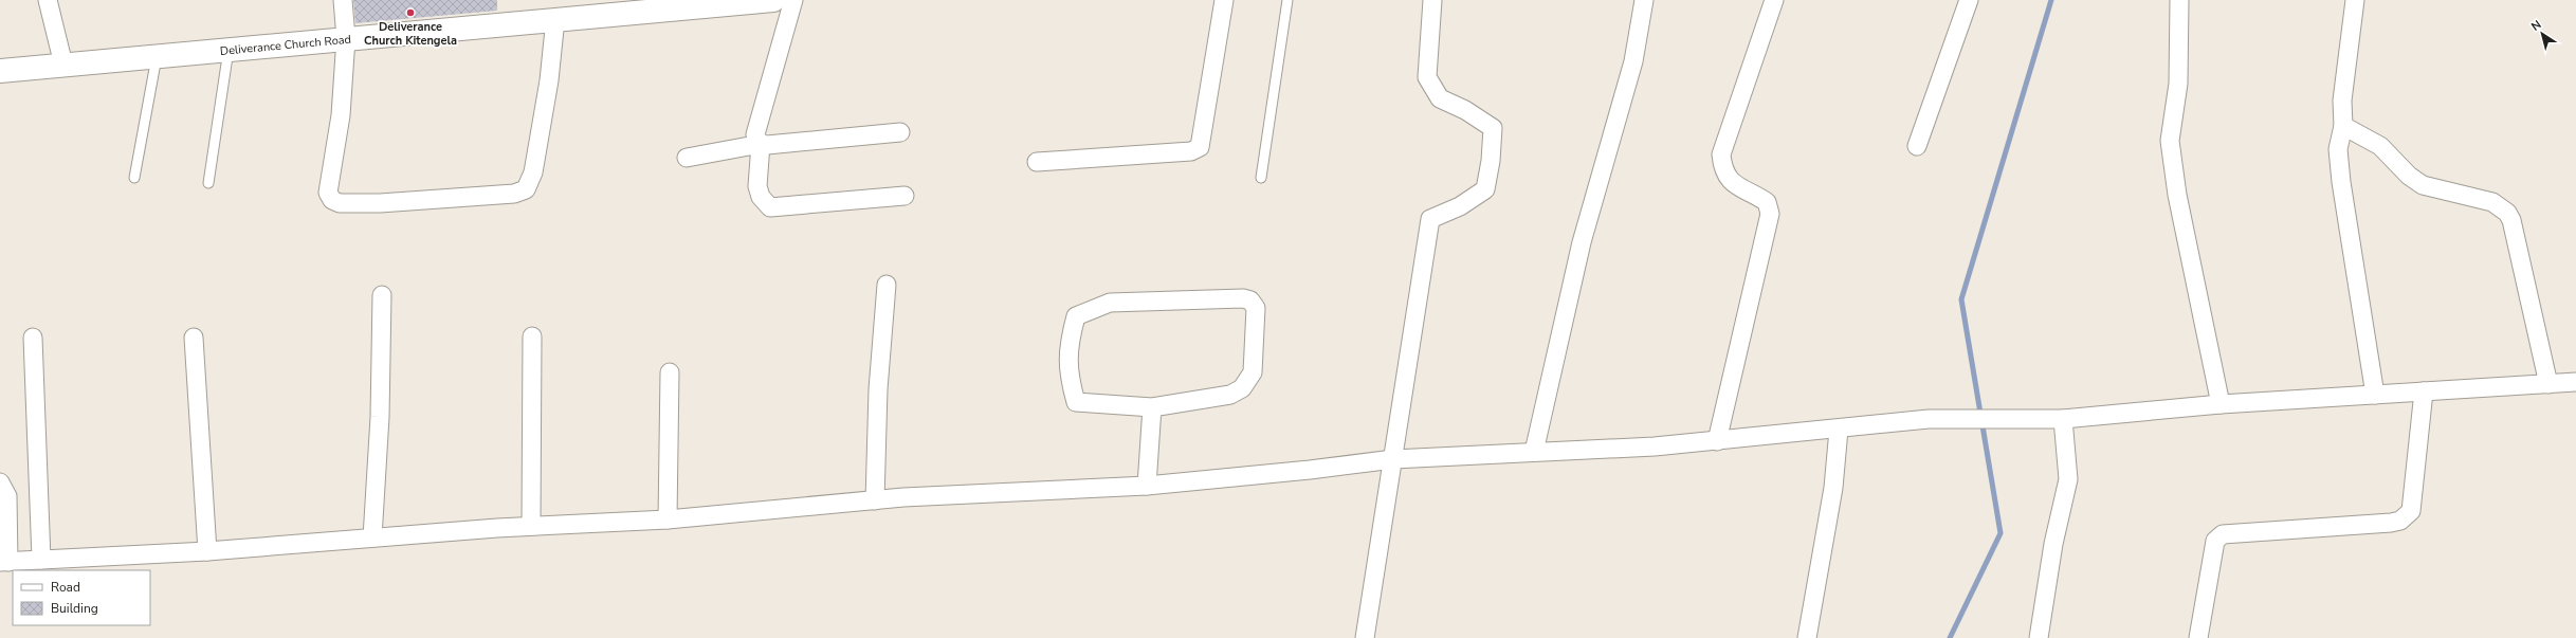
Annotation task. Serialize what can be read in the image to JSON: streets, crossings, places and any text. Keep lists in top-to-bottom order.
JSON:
{
  "streets": {
    "street": ["Deliverance Church Road"]
  },
  "places": ["Deliverance Church Kitengela"],
  "legend": ["Road", "Building"],
  "north": "top left"
}
